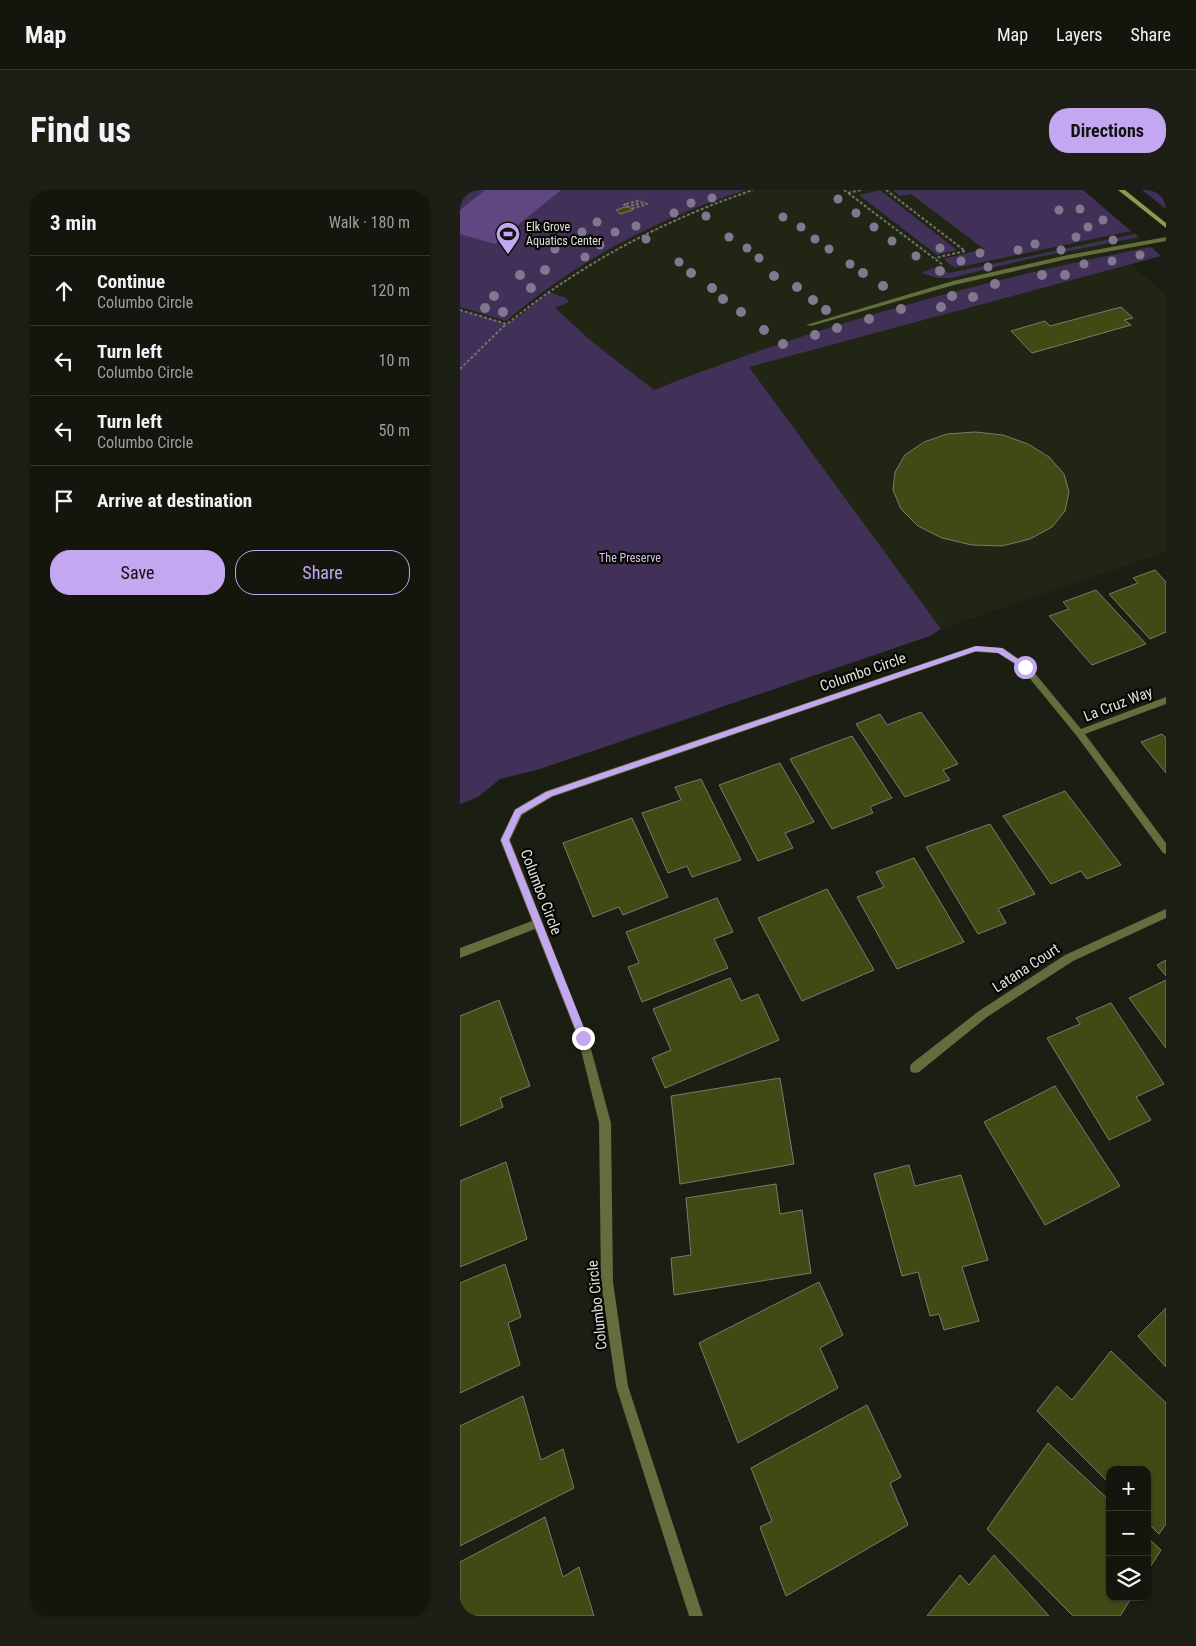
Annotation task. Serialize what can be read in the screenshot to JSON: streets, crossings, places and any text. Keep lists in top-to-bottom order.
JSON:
{
  "streets": {
    "street": ["Columbo Circle", "La Cruz Way", "Latana Court"]
  },
  "crossings": [
    ["Columbo Circle", "La Cruz Way"]
  ],
  "parks": ["The Preserve"],
  "places": {
    "sports": ["Elk Grove Aquatics Center"]
  },
  "page": {
    "header": "Map",
    "nav": ["Map", "Layers", "Share"],
    "buttons": [
      "Directions",
      ["Save", "Share"]
    ],
    "title": "Find us",
    "heading": ["3 min", "Walk · 180 m"],
    "list": [
      ["Continue", "Columbo Circle", "120 m"],
      ["Turn left", "Columbo Circle", "10 m"],
      ["Turn left", "Columbo Circle", "50 m"],
      "Arrive at destination"
    ],
    "map_buttons": ["+", "−"]
  }
}
